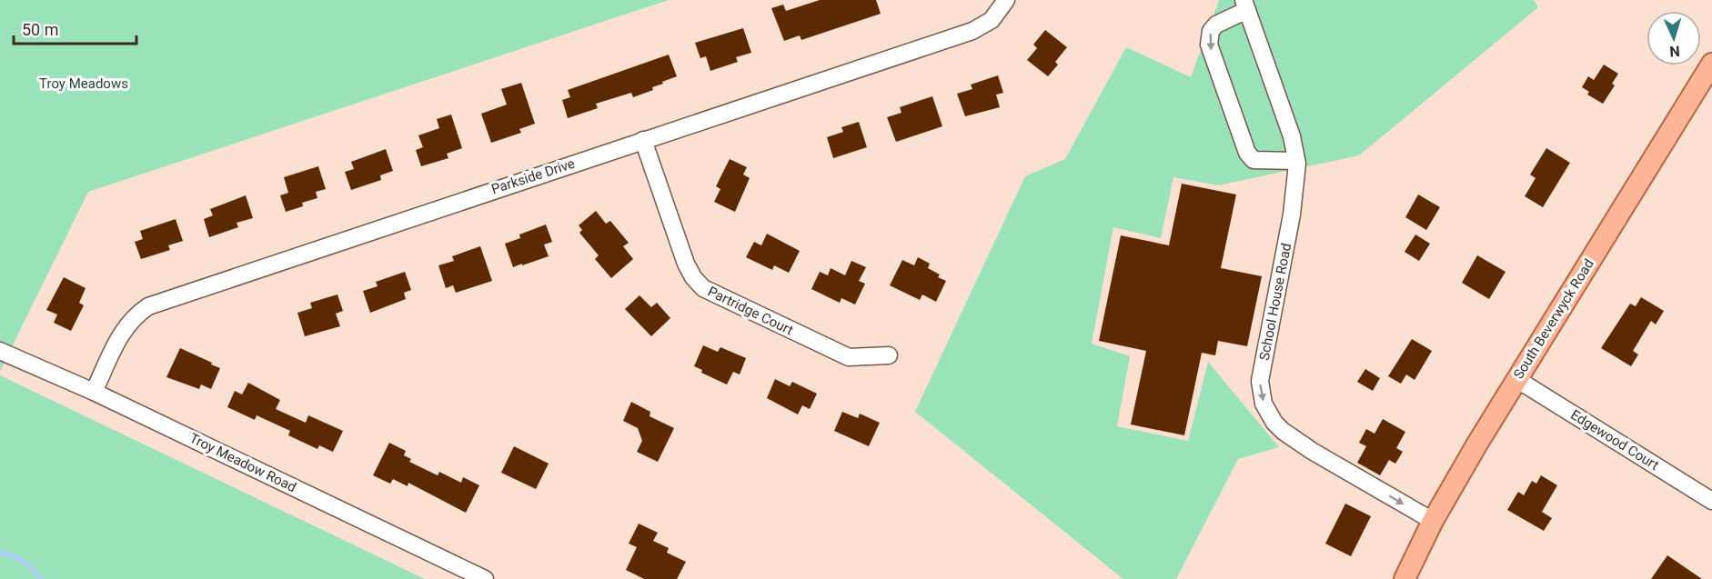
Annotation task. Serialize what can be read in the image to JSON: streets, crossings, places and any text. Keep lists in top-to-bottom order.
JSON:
{
  "streets": {
    "main road": ["South Beverwyck Road"],
    "street": [
      "Parkside Drive",
      "School House Road",
      "Partridge Court",
      "Edgewood Court",
      "Troy Meadow Road"
    ]
  },
  "crossings": [
    ["Parkside Drive", "Partridge Court"],
    ["Parkside Drive", "Troy Meadow Road"],
    ["School House Road", "South Beverwyck Road"],
    ["South Beverwyck Road", "Edgewood Court"]
  ],
  "one_way": ["School House Road"],
  "parks": ["Troy Meadows"],
  "scale_bar": "50 m",
  "north": "bottom"
}
